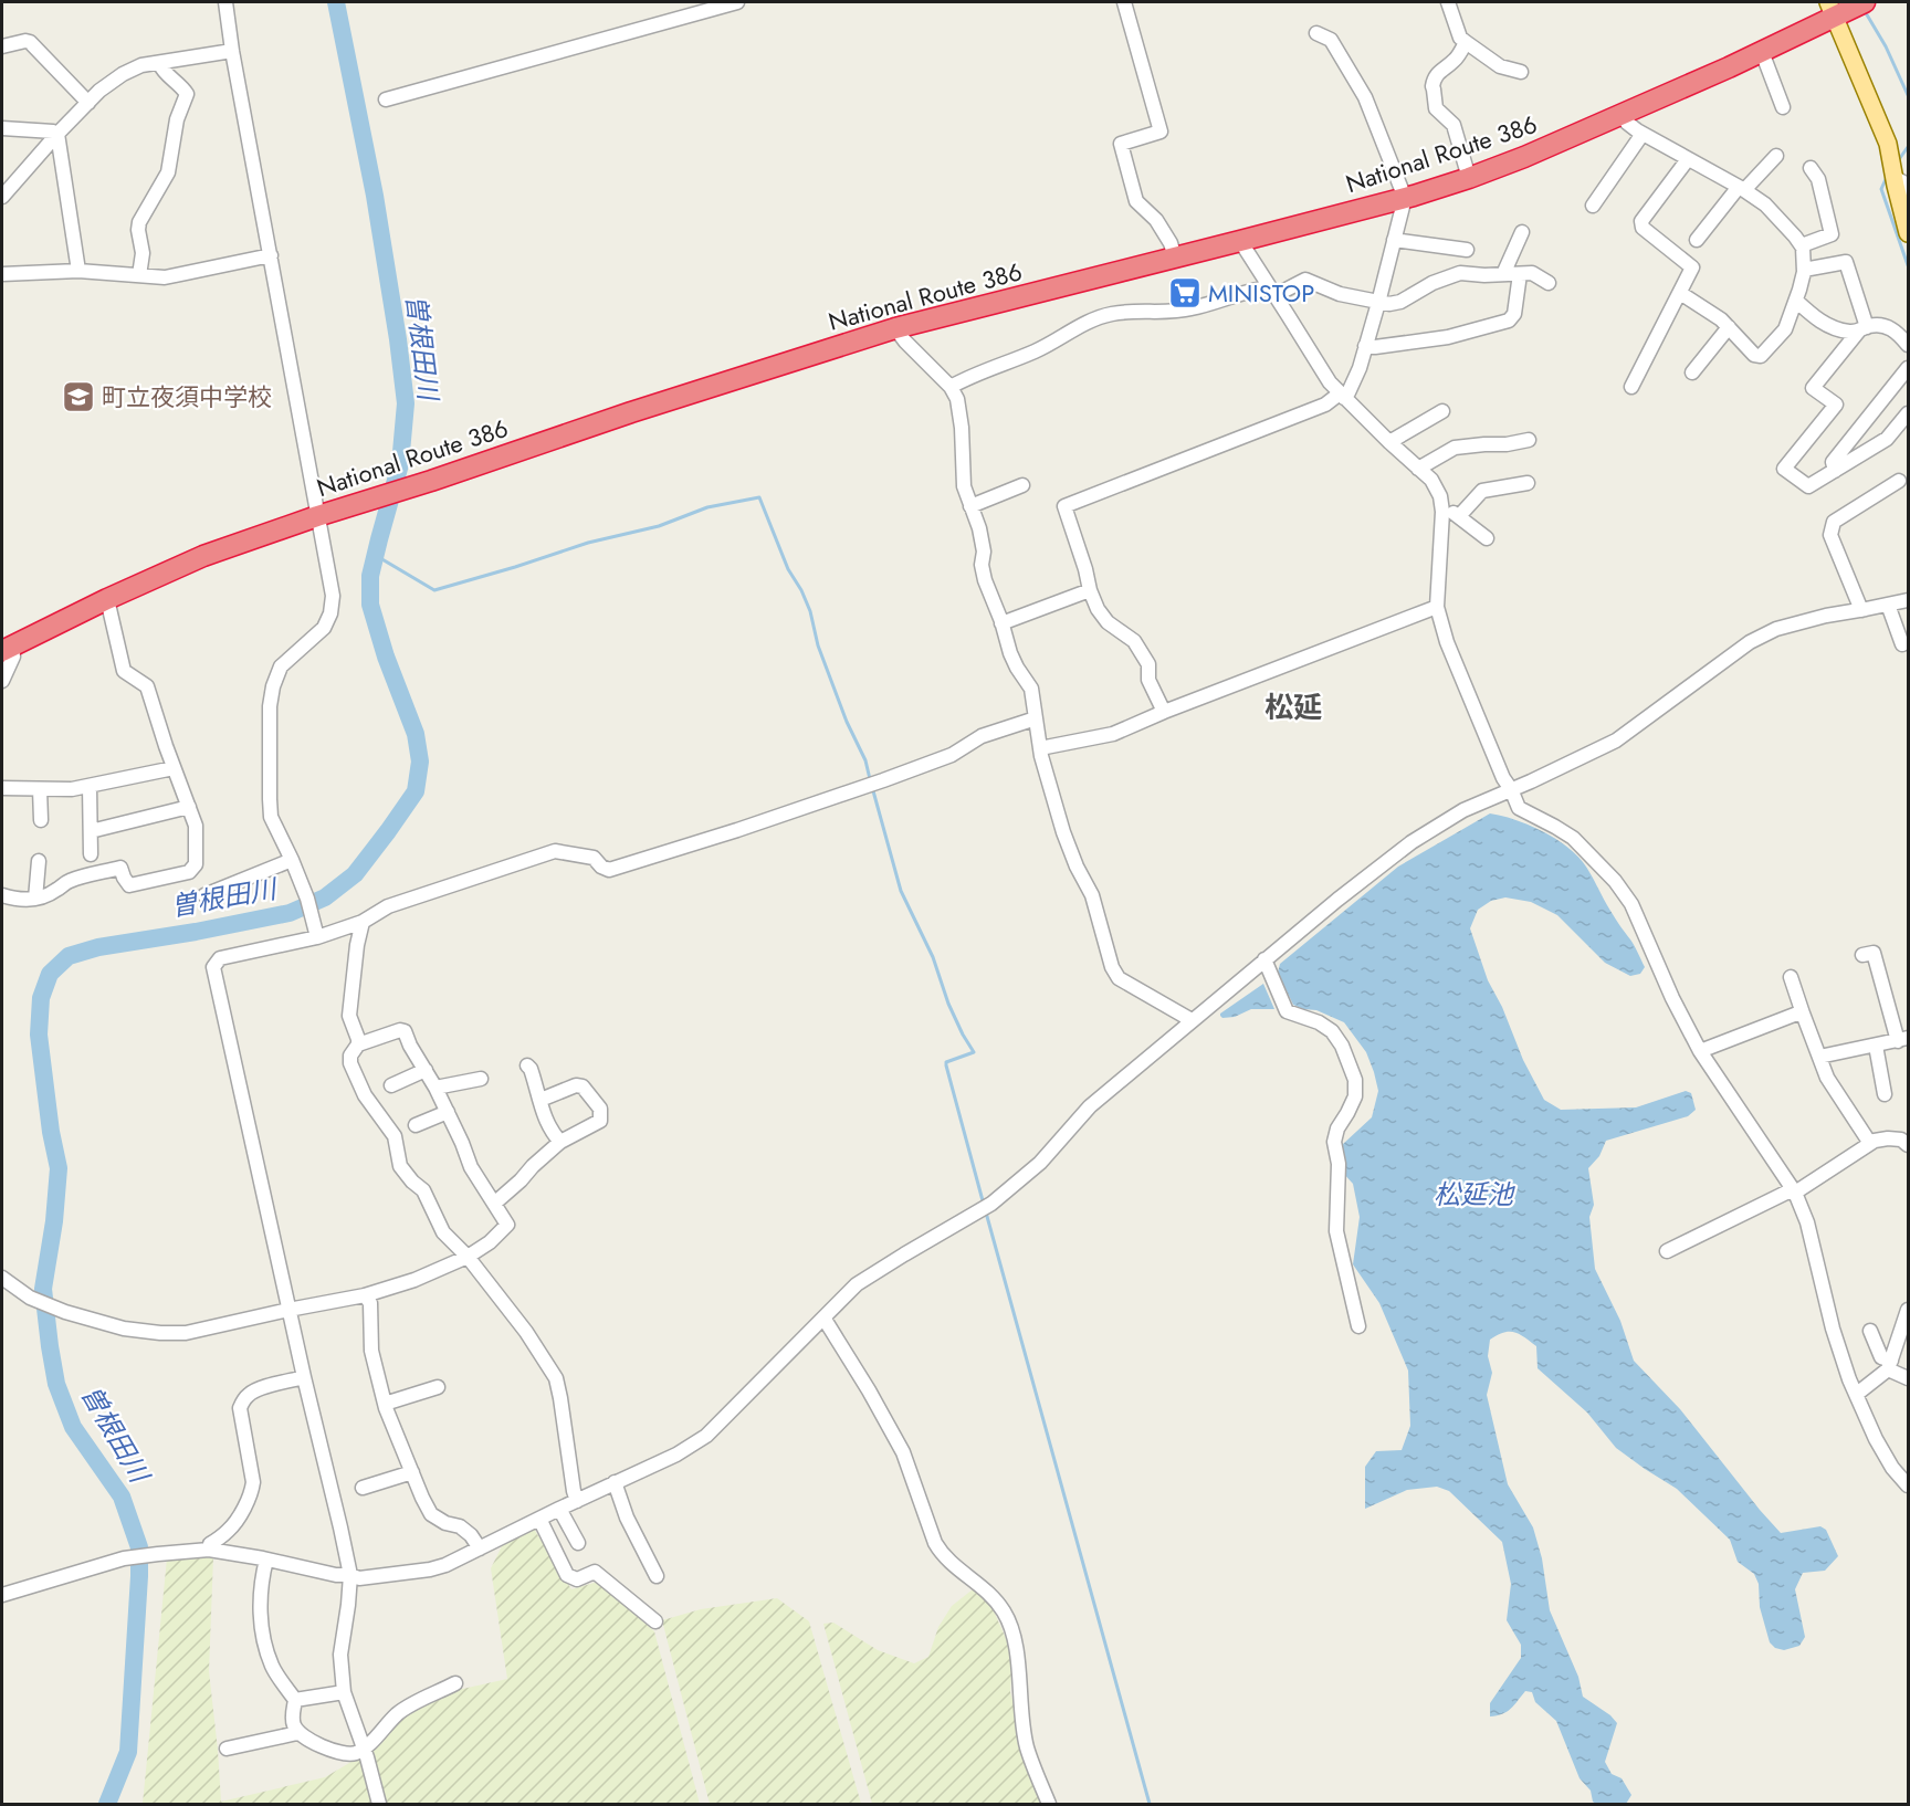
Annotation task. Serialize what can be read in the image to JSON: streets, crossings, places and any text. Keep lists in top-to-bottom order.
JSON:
{
  "streets": {
    "highway": ["National Route 386"]
  },
  "districts": ["松延"],
  "water": ["曽根田川", "松延池"],
  "places": {
    "supermarket": ["MINISTOP"],
    "school or university": ["町立夜須中学校"]
  }
}
